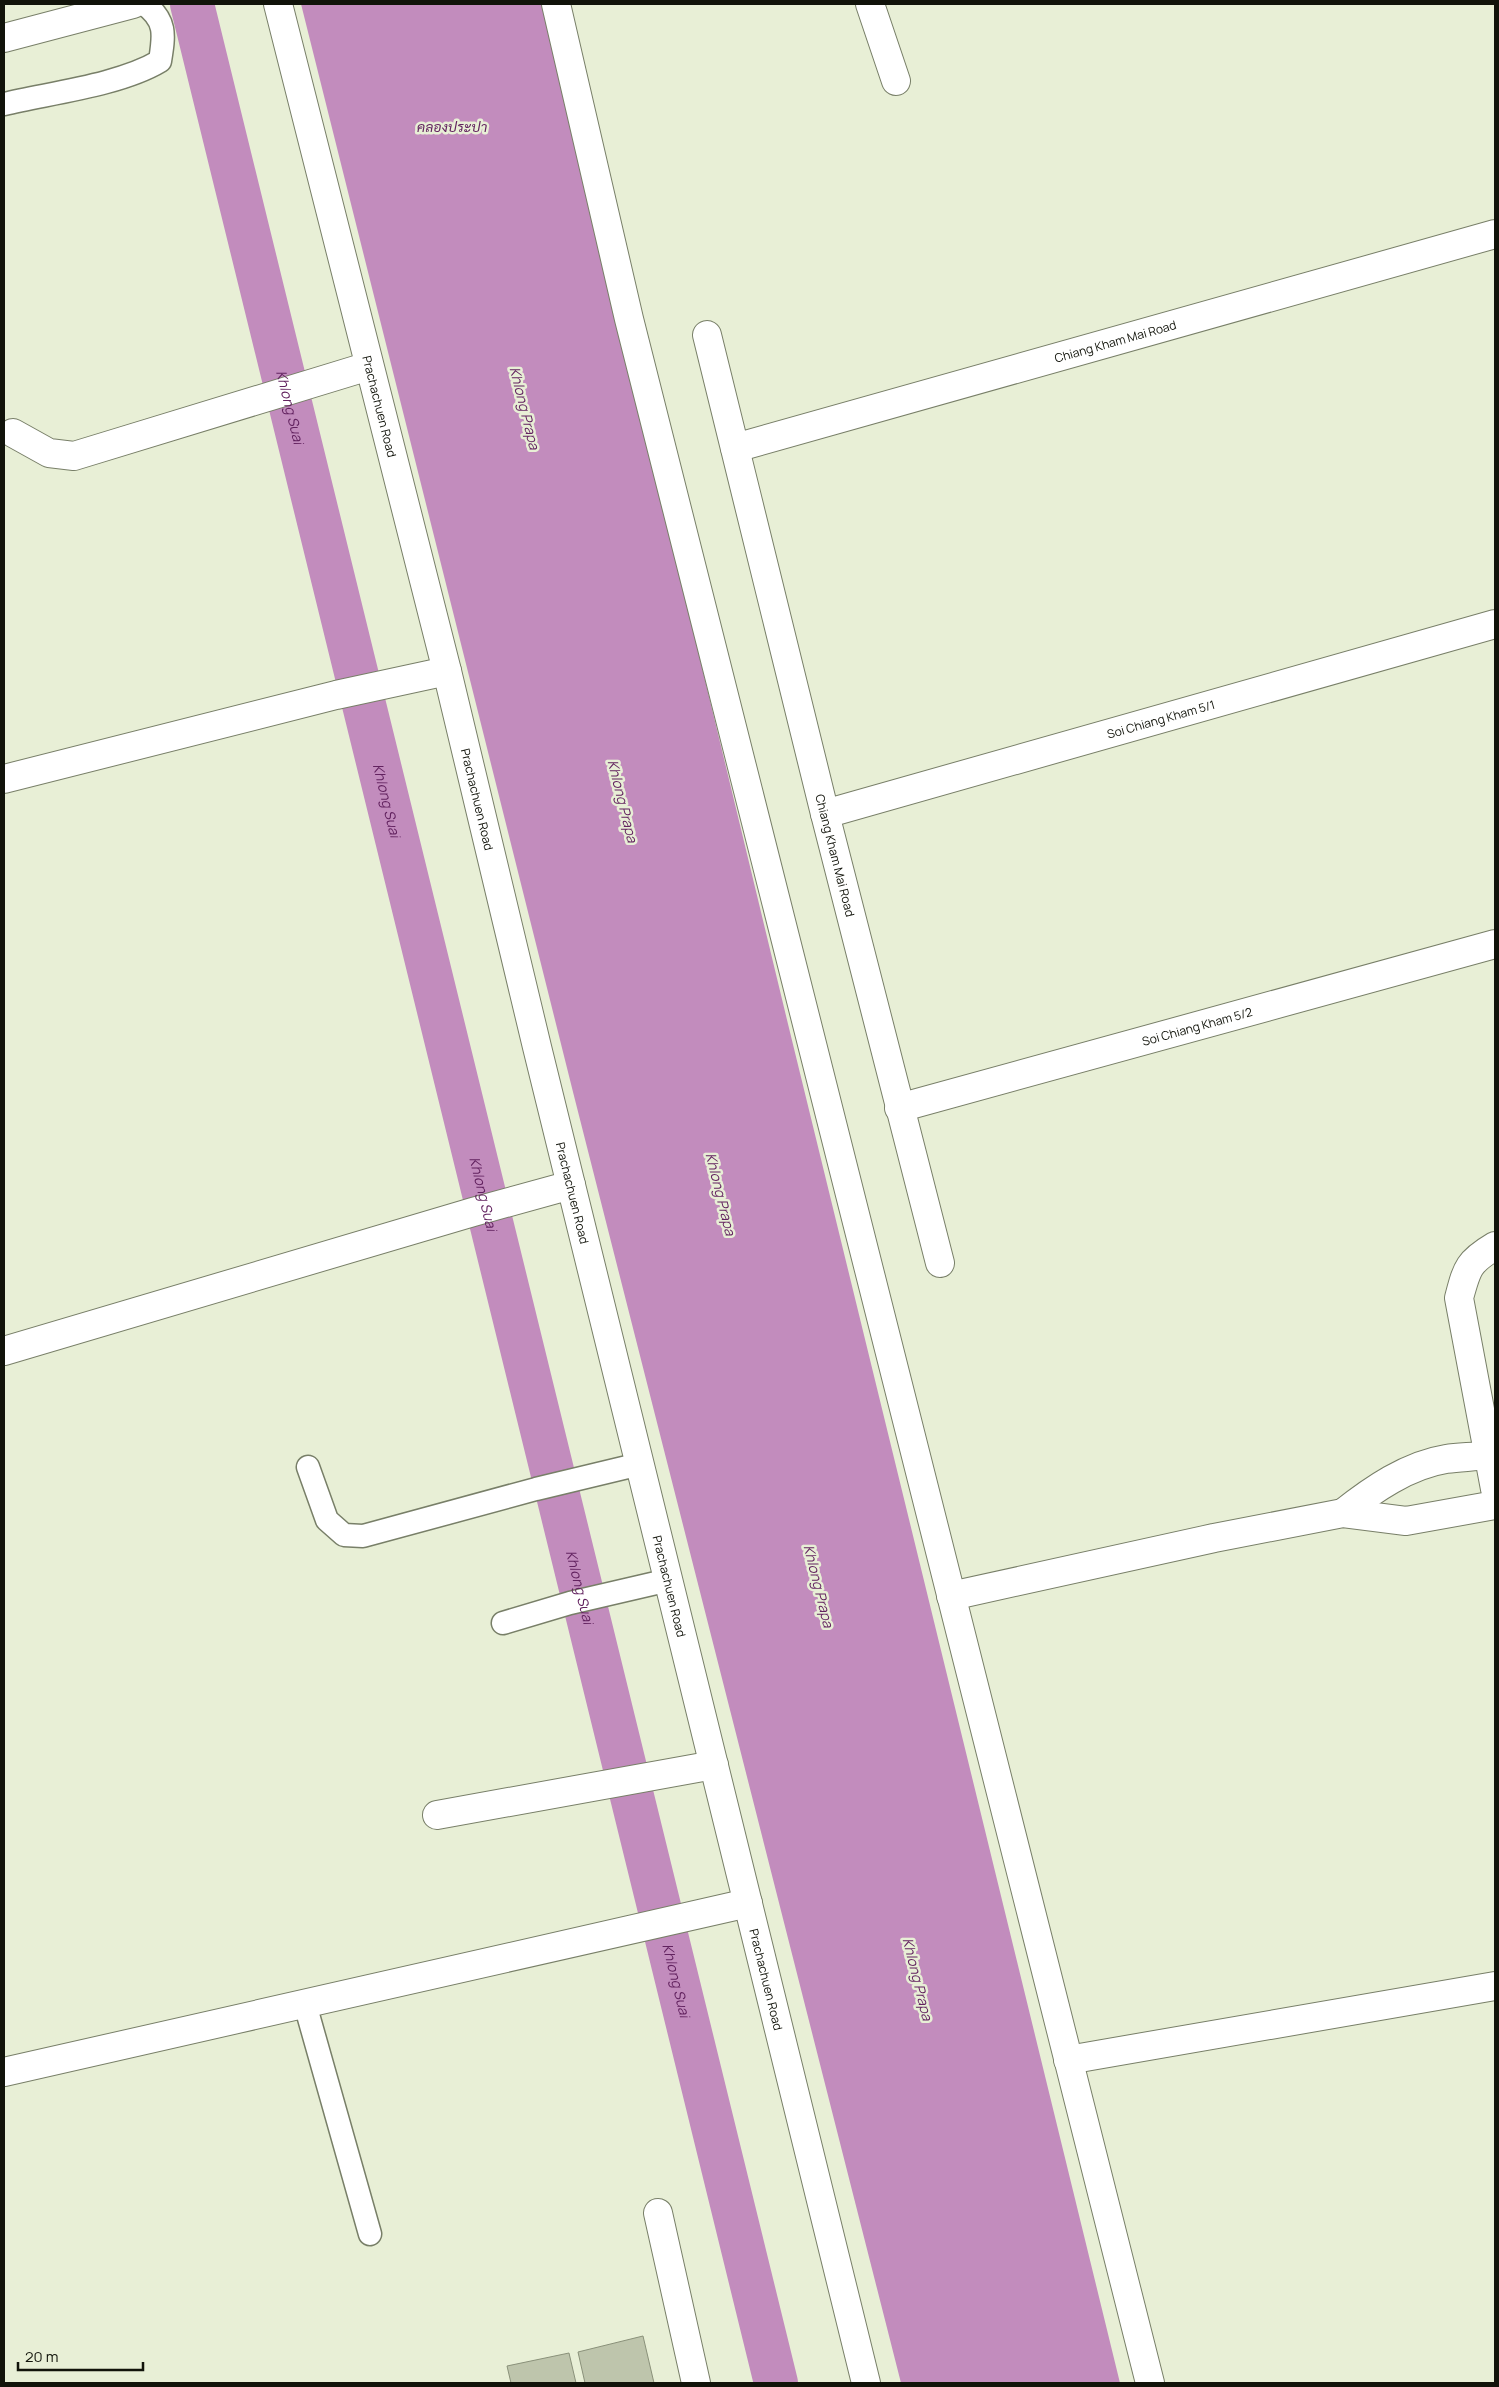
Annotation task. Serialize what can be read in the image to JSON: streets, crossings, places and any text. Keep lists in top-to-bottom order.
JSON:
{
  "streets": {
    "street": [
      "Chiang Kham Mai Road",
      "Prachachuen Road",
      "Soi Chiang Kham 5/1",
      "Soi Chiang Kham 5/2"
    ]
  },
  "crossings": [
    ["Chiang Kham Mai Road", "Soi Chiang Kham 5/1"],
    ["Chiang Kham Mai Road", "Soi Chiang Kham 5/2"]
  ],
  "water": ["คลองประปา", "Khlong Suai", "Khlong Prapa"],
  "scale_bar": "20 m"
}
